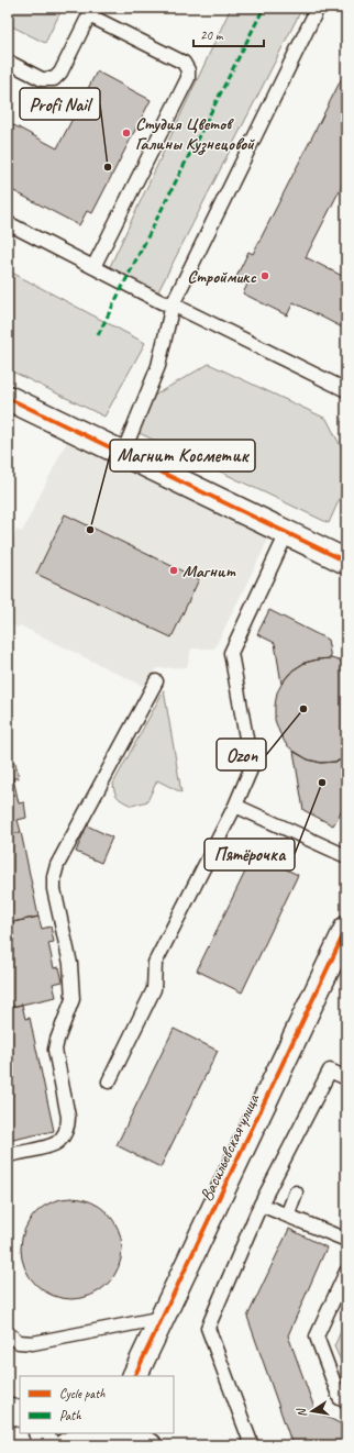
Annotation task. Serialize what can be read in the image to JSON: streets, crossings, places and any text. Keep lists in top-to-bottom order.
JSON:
{
  "streets": {
    "street": ["Васильевская улица"]
  },
  "places": [
    "Студия Цветов Галины Кузнецовой",
    "Profi Nail",
    "Строймикс",
    "Магнит Косметик",
    "Магнит",
    "Ozon",
    "Пятёрочка"
  ],
  "legend": ["Cycle path", "Path"],
  "scale_bar": "20 m",
  "north": "left"
}
